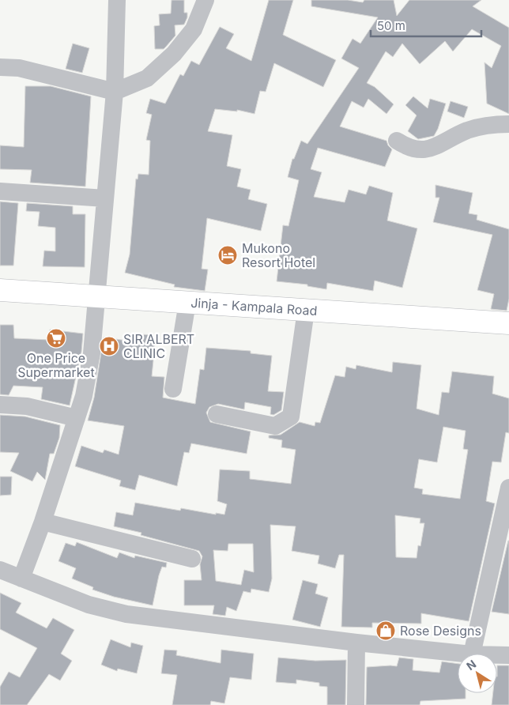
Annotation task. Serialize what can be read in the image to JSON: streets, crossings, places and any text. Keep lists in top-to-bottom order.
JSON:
{
  "streets": {
    "highway": ["Jinja - Kampala Road"]
  },
  "places": {
    "hotel": ["Mukono Resort Hotel"],
    "supermarket": ["One Price Supermarket"],
    "hospital": ["SIR ALBERT CLINIC"],
    "shop": ["Rose Designs"]
  },
  "scale_bar": "50 m",
  "north": "top left"
}
